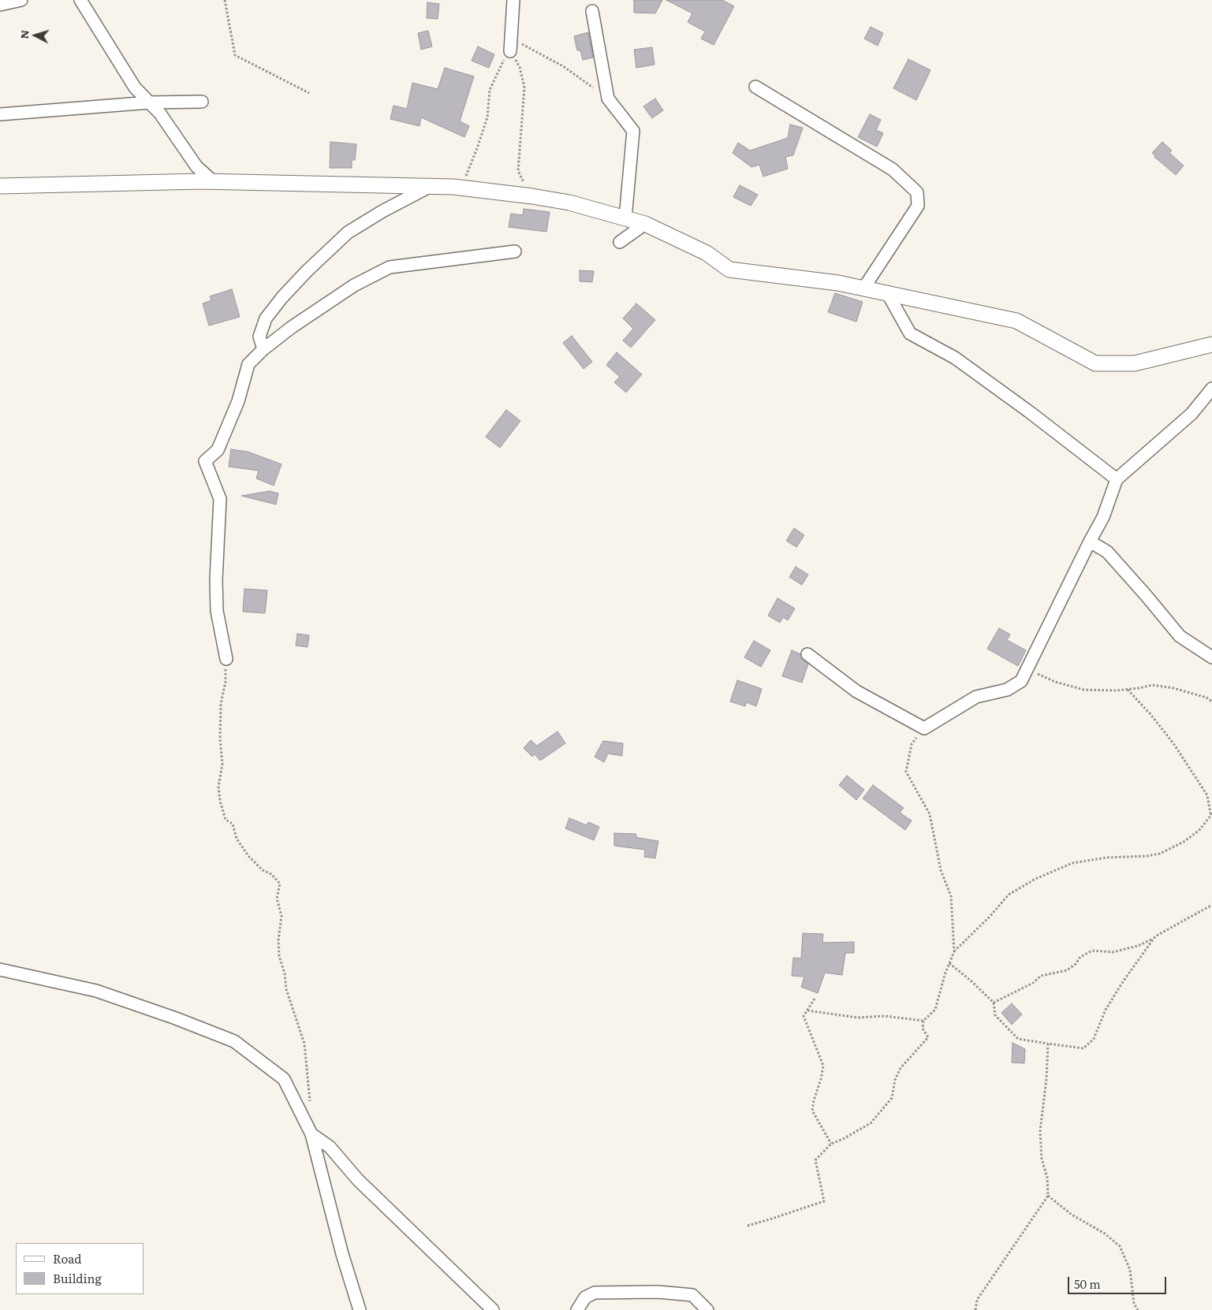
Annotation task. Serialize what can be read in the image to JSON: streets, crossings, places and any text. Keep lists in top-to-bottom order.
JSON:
{
  "legend": ["Road", "Building"],
  "scale_bar": "50 m",
  "north": "left"
}
